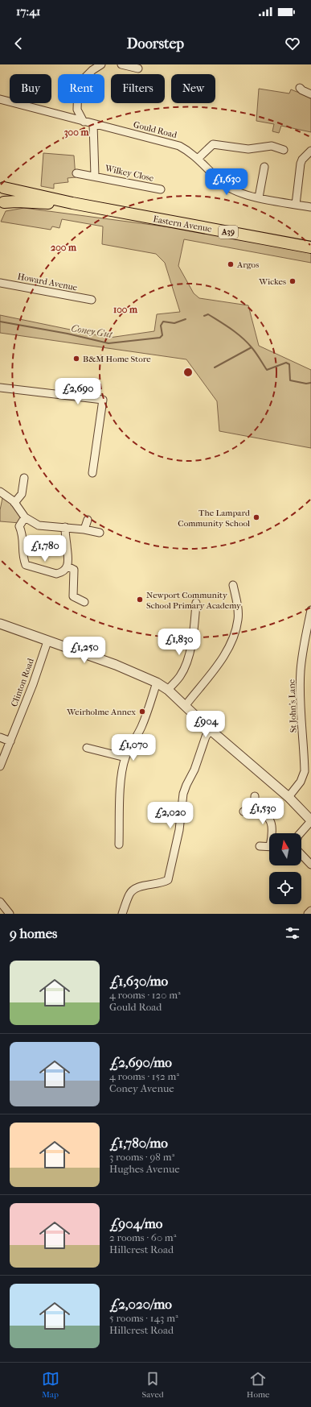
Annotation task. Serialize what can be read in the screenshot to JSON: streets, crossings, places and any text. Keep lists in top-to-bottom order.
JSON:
{
  "streets": {
    "main road": ["Eastern Avenue", "A39"],
    "street": [
      "Gould Road",
      "Wilkey Close",
      "Howard Avenue",
      "Clinton Road",
      "St John's Lane"
    ]
  },
  "crossings": [
    ["Gould Road", "Wilkey Close"]
  ],
  "water": ["Coney Gut"],
  "places": [
    "Argos",
    "Wickes",
    "B&M Home Store",
    "The Lampard Community School",
    "Newport Community School Primary Academy",
    "Weirholme Annex"
  ],
  "north": "top",
  "page": {
    "status": "17:41",
    "header": "Doorstep",
    "chip": [
      "Buy",
      "Rent",
      "Filters",
      "New"
    ],
    "price": [
      "£1,630",
      "£2,690",
      "£1,780",
      "£1,830",
      "£1,250",
      "£904",
      "£1,070",
      "£1,530",
      "£2,020"
    ],
    "heading": "9 homes",
    "list": [
      {
        "name": "£1,630/mo",
        "note": "4 rooms · 120 m² · Gould Road"
      },
      {
        "name": "£2,690/mo",
        "note": "4 rooms · 152 m² · Coney Avenue"
      },
      {
        "name": "£1,780/mo",
        "note": "3 rooms · 98 m² · Hughes Avenue"
      },
      {
        "name": "£904/mo",
        "note": "2 rooms · 60 m² · Hillcrest Road"
      },
      {
        "name": "£2,020/mo",
        "note": "5 rooms · 143 m² · Hillcrest Road"
      }
    ],
    "tabs": ["Map", "Saved", "Home"]
  },
  "rings": ["300 m", "200 m", "100 m"]
}
